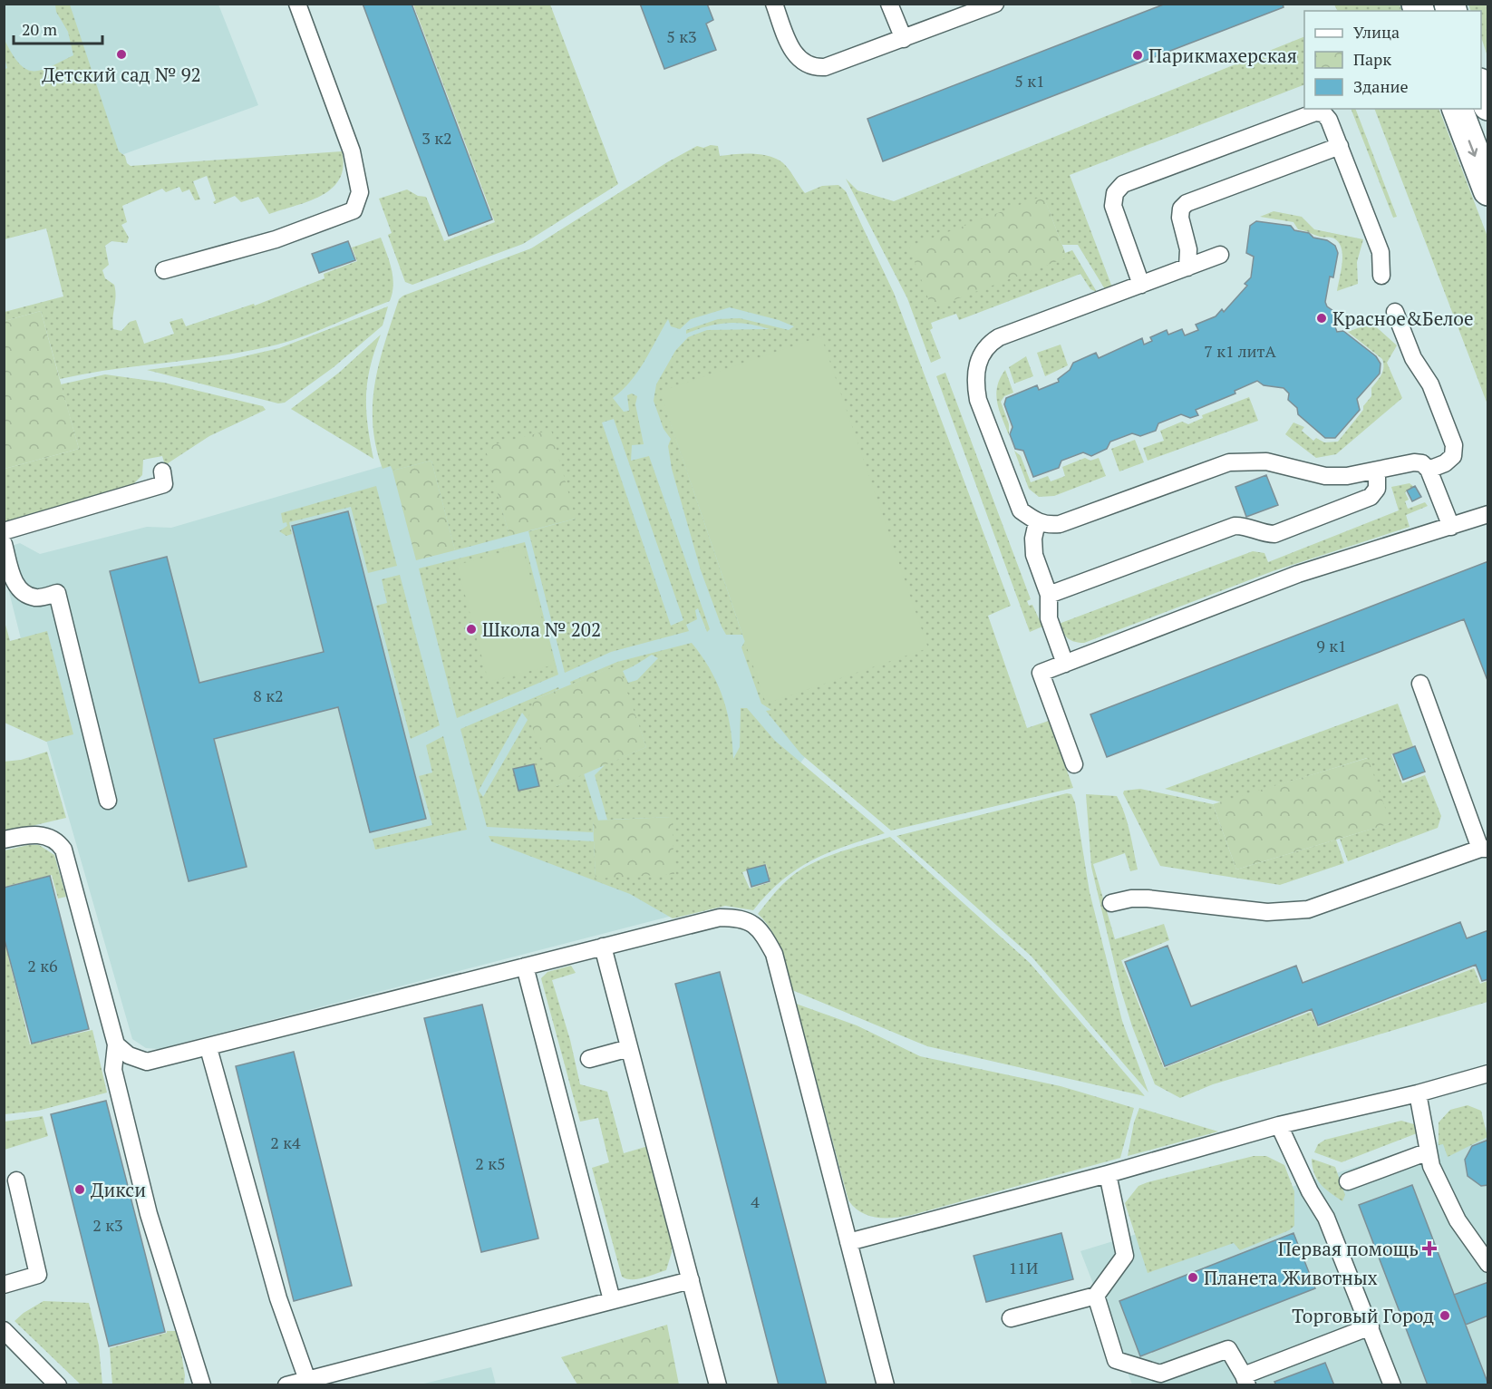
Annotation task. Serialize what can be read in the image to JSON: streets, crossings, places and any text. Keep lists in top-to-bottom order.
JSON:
{
  "places": {
    "other": [
      "Детский сад № 92",
      "Парикмахерская",
      "Красное&Белое",
      "Школа № 202",
      "Дикси",
      "Планета Животных",
      "Торговый Город"
    ],
    "health": ["Первая помощь"]
  },
  "house_numbers": [
    "5 к3",
    "5 к1",
    "3 к2",
    "7 к1 литА",
    "9 к1",
    "8 к2",
    "2 к6",
    "2 к4",
    "2 к5",
    "4",
    "2 к3",
    "11И"
  ],
  "legend": ["Улица", "Парк", "Здание"],
  "scale_bar": "20 m"
}
